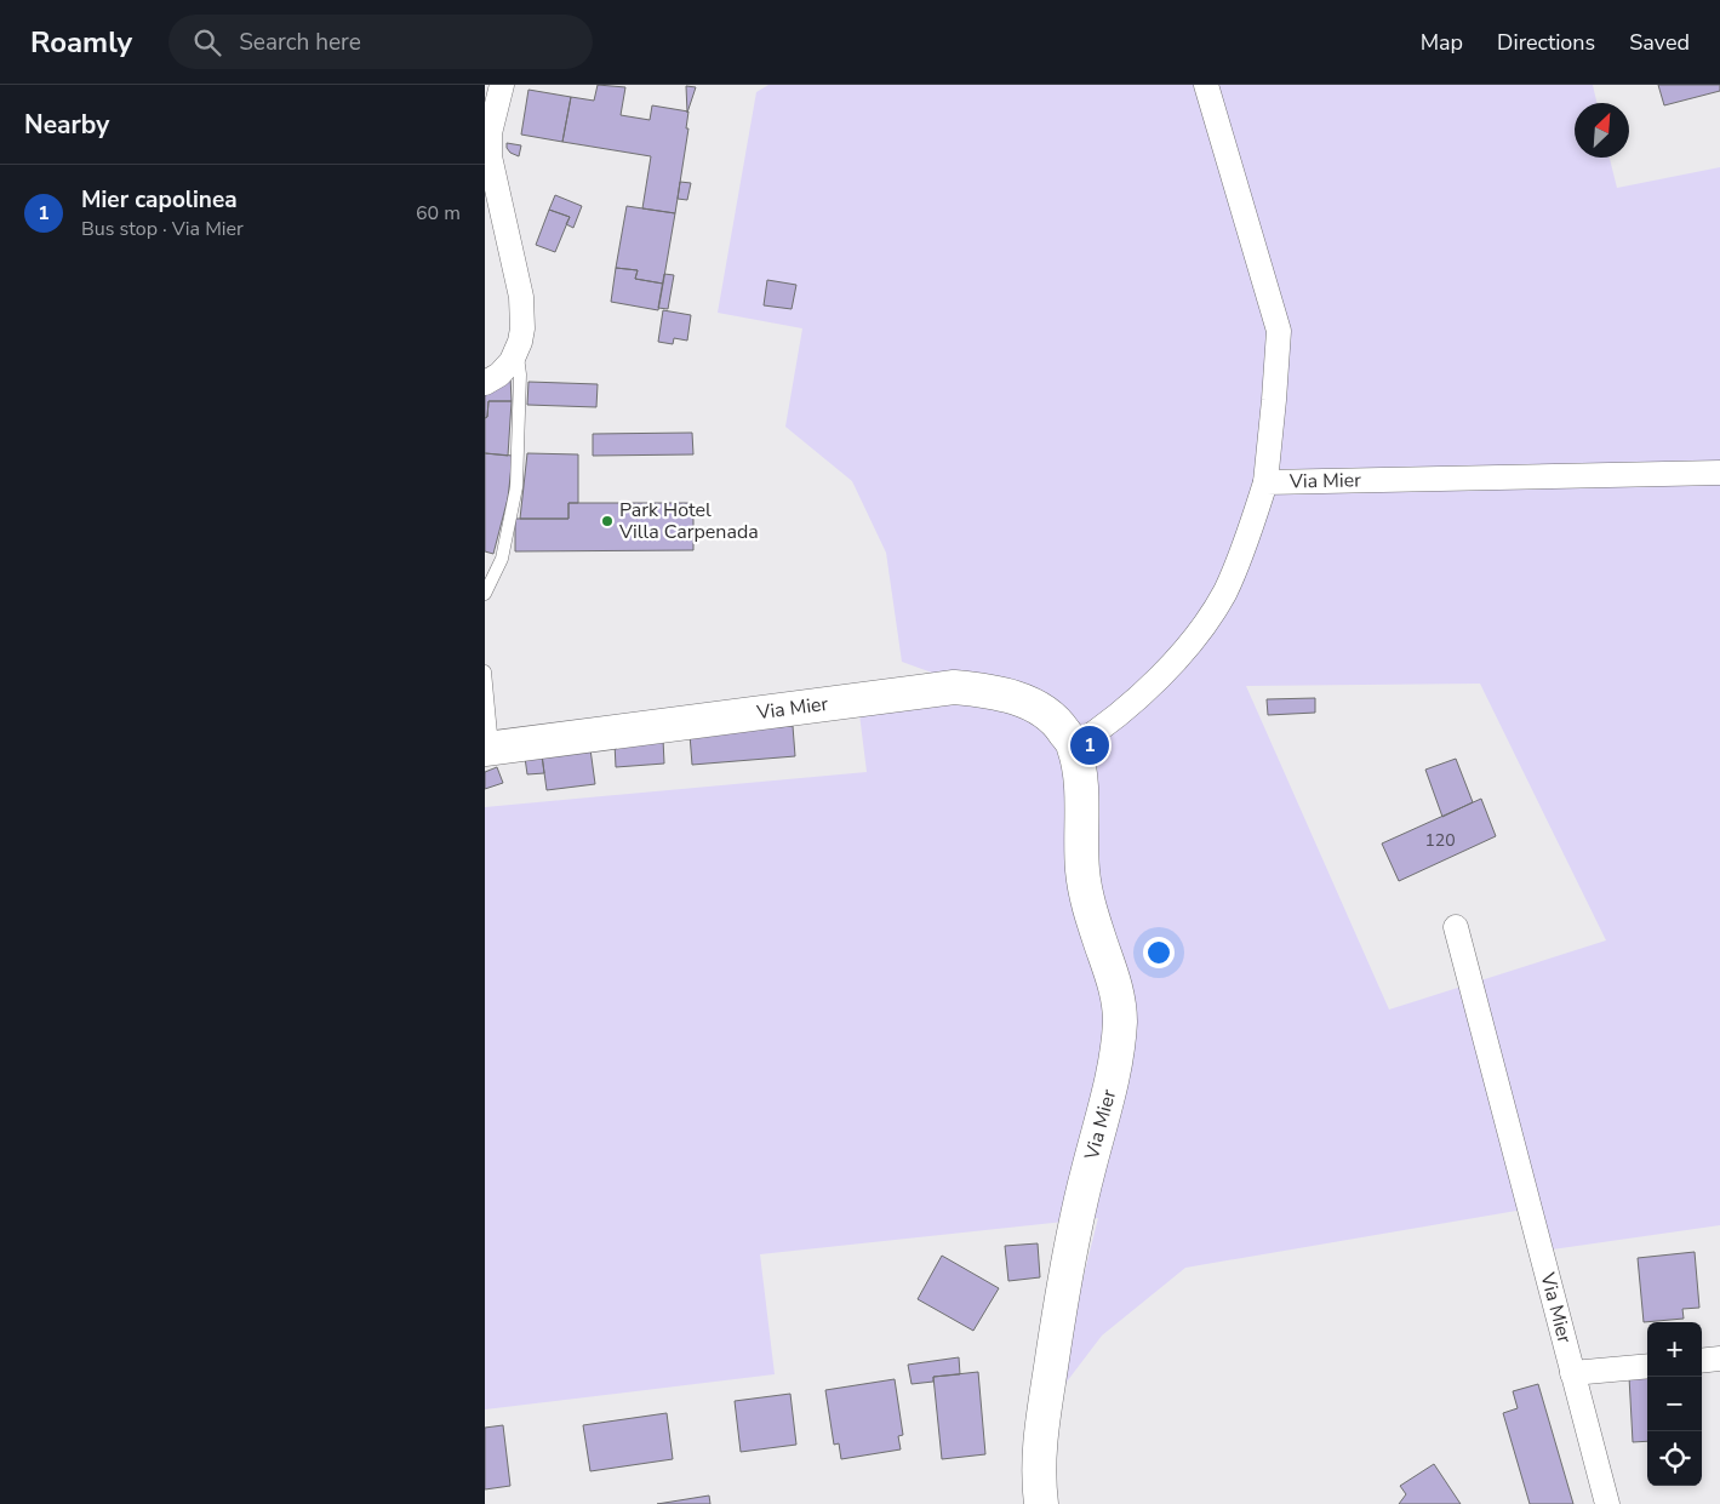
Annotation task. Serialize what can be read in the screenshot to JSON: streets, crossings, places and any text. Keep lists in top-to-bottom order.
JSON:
{
  "streets": {
    "street": ["Via Mier"]
  },
  "places": ["Park Hotel Villa Carpenada"],
  "house_numbers": ["120"],
  "north": "top right",
  "page": {
    "header": "Roamly",
    "search": "Search here",
    "nav": ["Map", "Directions", "Saved"],
    "heading": "Nearby",
    "list": [
      {
        "mark": "1",
        "name": "Mier capolinea",
        "note": "Bus stop · Via Mier",
        "value": "60 m"
      }
    ],
    "pins": "1",
    "map_buttons": ["+", "−"]
  }
}
